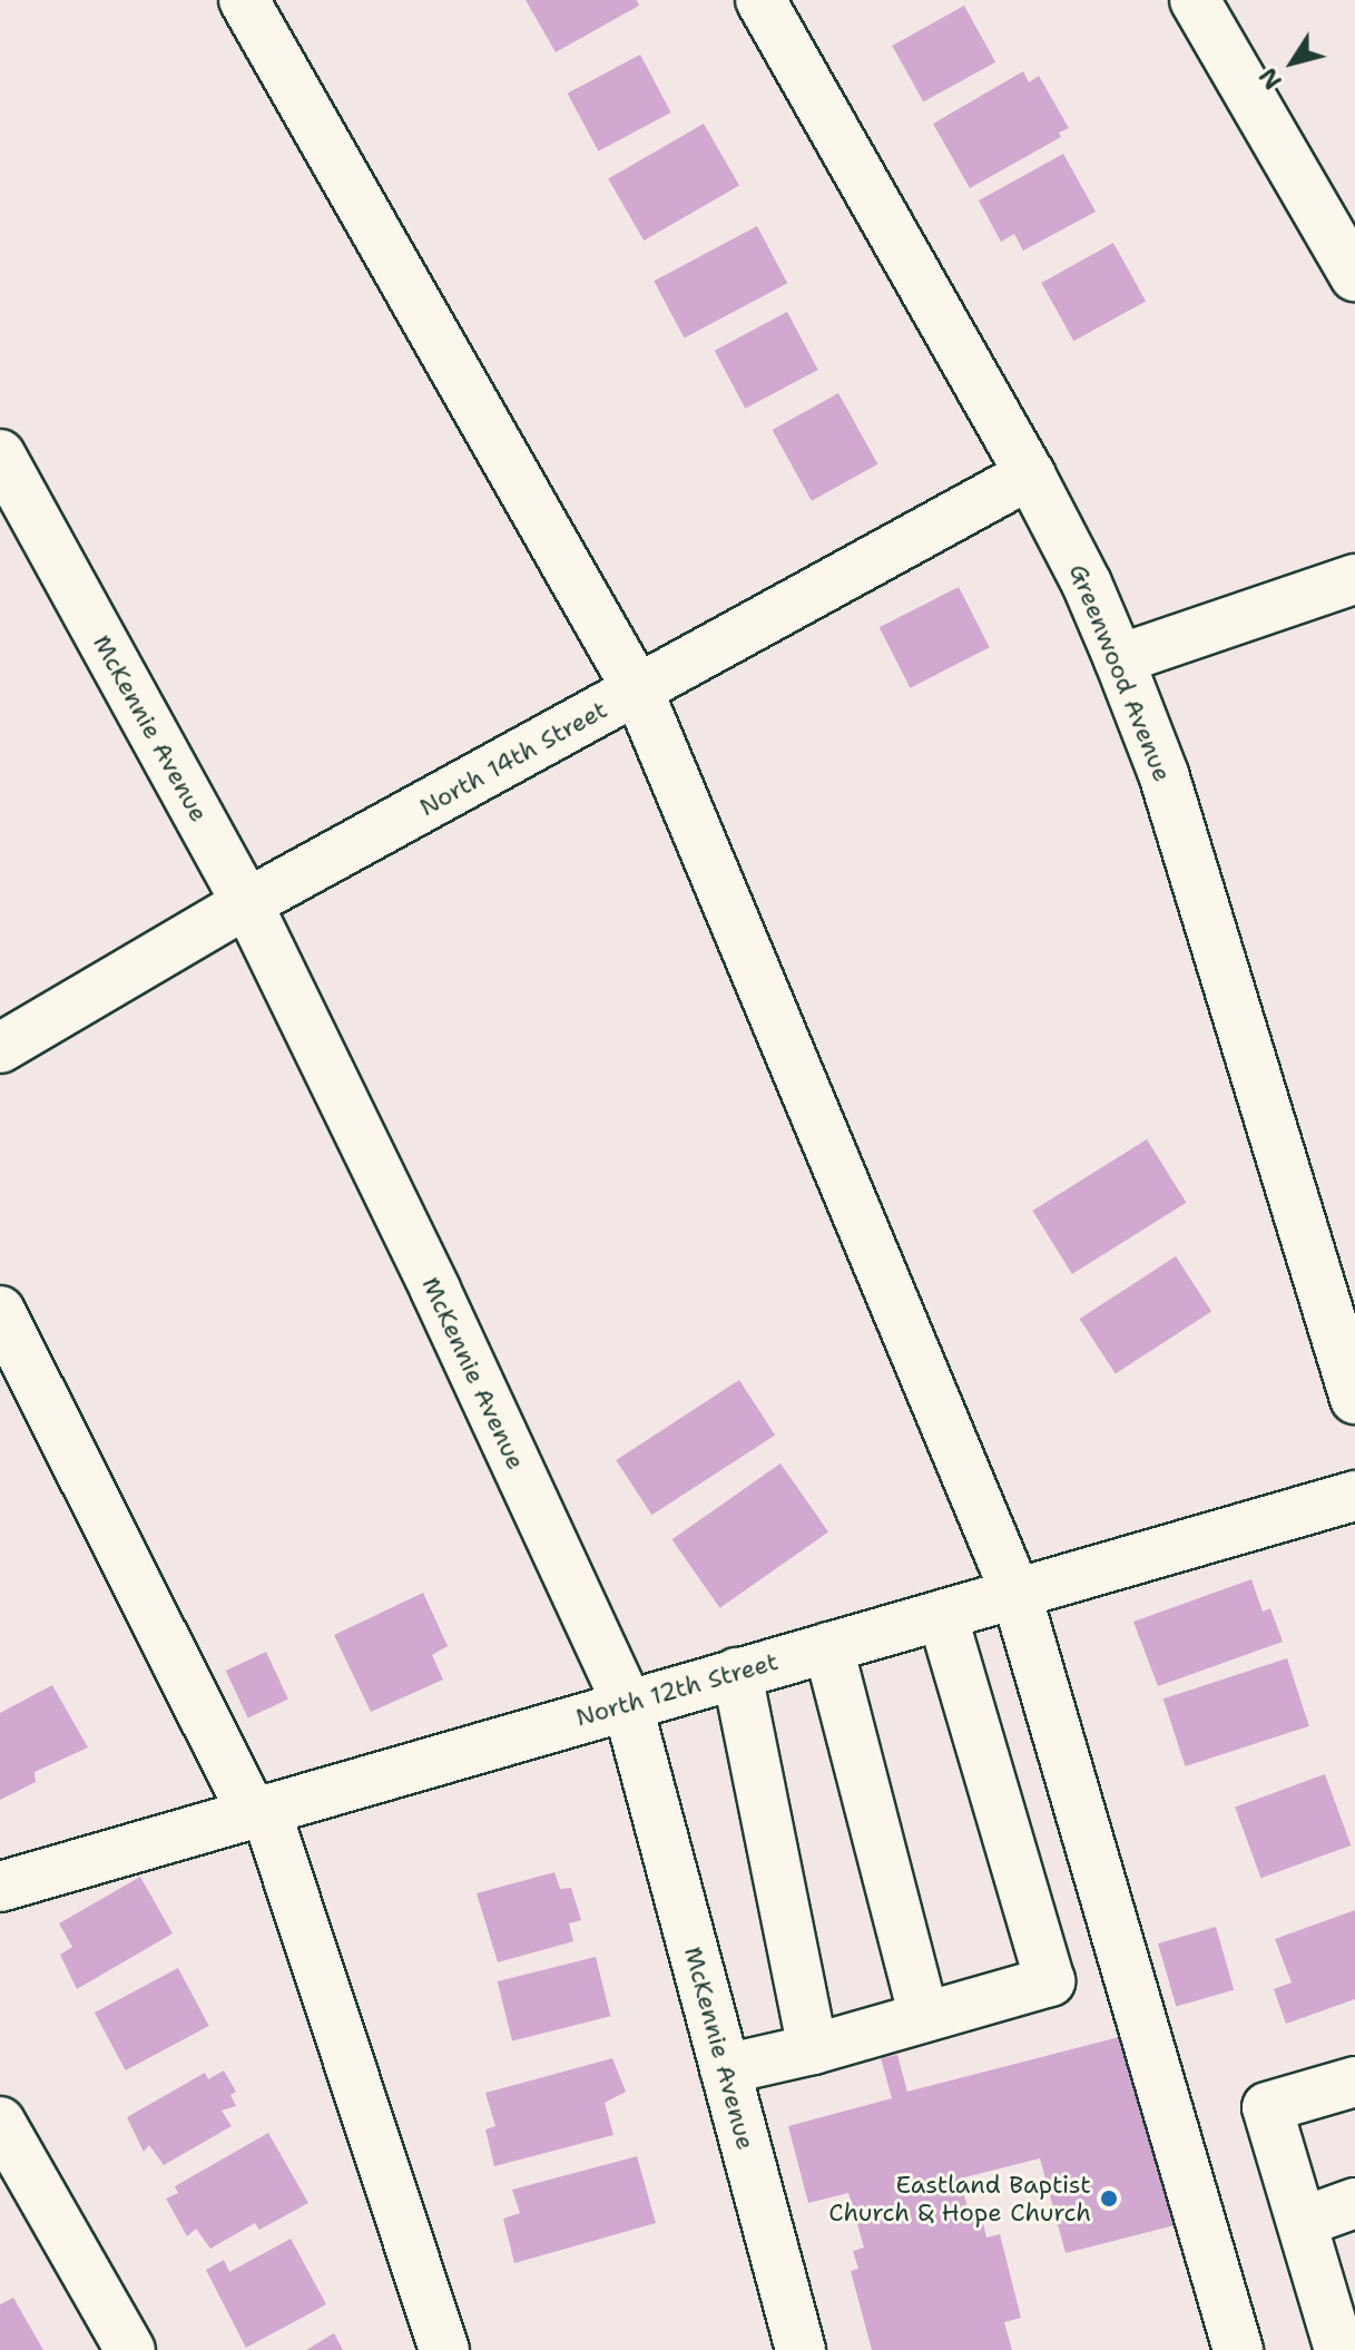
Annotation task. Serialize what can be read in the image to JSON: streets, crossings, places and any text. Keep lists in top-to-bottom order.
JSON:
{
  "streets": {
    "street": [
      "Greenwood Avenue",
      "McKennie Avenue",
      "North 14th Street",
      "North 12th Street"
    ]
  },
  "crossings": [
    ["Greenwood Avenue", "North 14th Street"],
    ["McKennie Avenue", "North 14th Street"],
    ["McKennie Avenue", "North 12th Street"]
  ],
  "places": ["Eastland Baptist Church & Hope Church"],
  "north": "bottom left"
}
